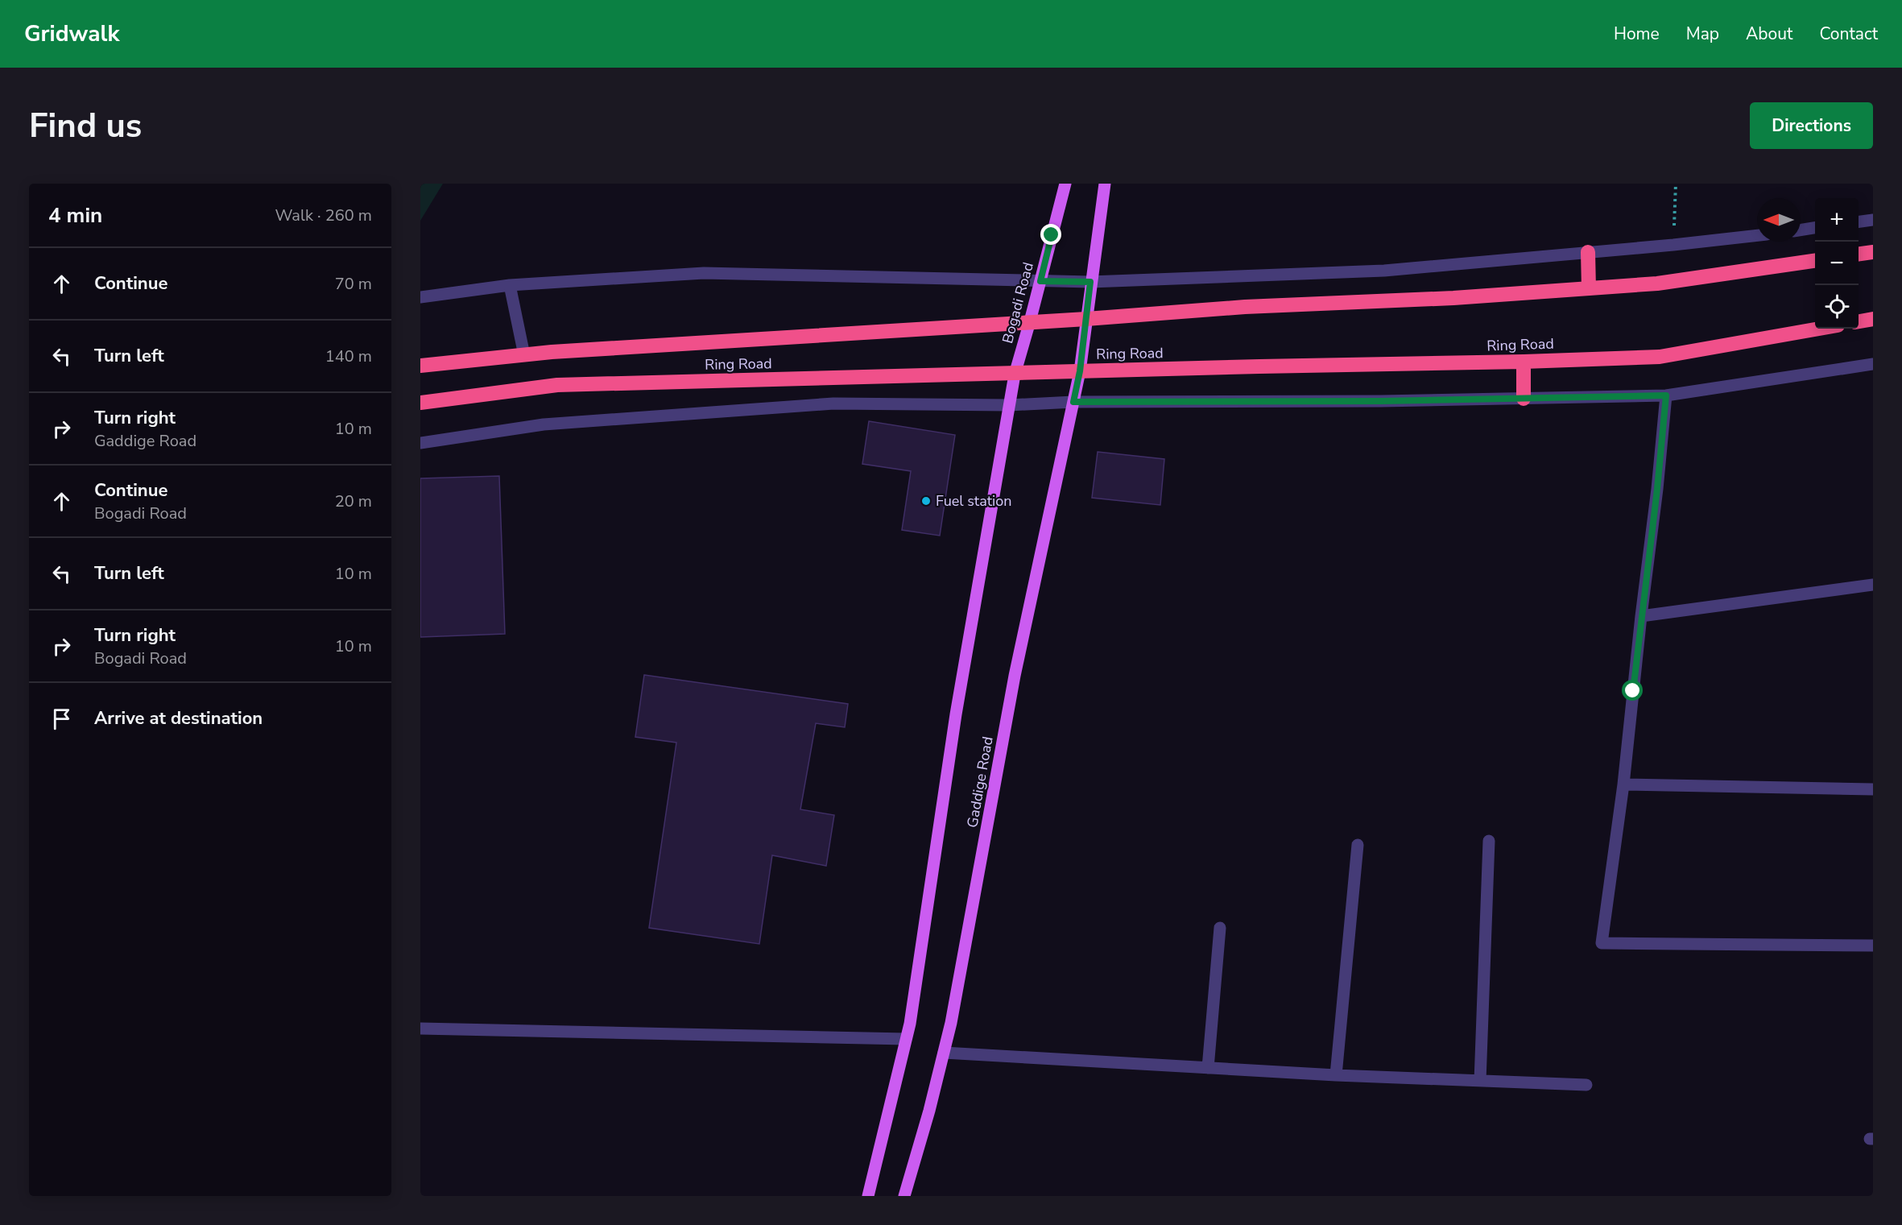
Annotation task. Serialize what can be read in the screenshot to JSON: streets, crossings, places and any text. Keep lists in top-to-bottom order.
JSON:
{
  "streets": {
    "highway": ["Ring Road"],
    "main road": ["Bogadi Road", "Gaddige Road"]
  },
  "crossings": [
    ["Bogadi Road", "Ring Road"],
    ["Ring Road", "Gaddige Road"]
  ],
  "places": ["Fuel station"],
  "north": "left",
  "page": {
    "header": "Gridwalk",
    "nav": [
      "Home",
      "Map",
      "About",
      "Contact"
    ],
    "buttons": "Directions",
    "title": "Find us",
    "heading": ["4 min", "Walk · 260 m"],
    "map_buttons": ["+", "−"],
    "list": [
      ["Continue", "70 m"],
      ["Turn left", "140 m"],
      ["Turn right", "Gaddige Road", "10 m"],
      ["Continue", "Bogadi Road", "20 m"],
      ["Turn left", "10 m"],
      ["Turn right", "Bogadi Road", "10 m"],
      "Arrive at destination"
    ]
  }
}
